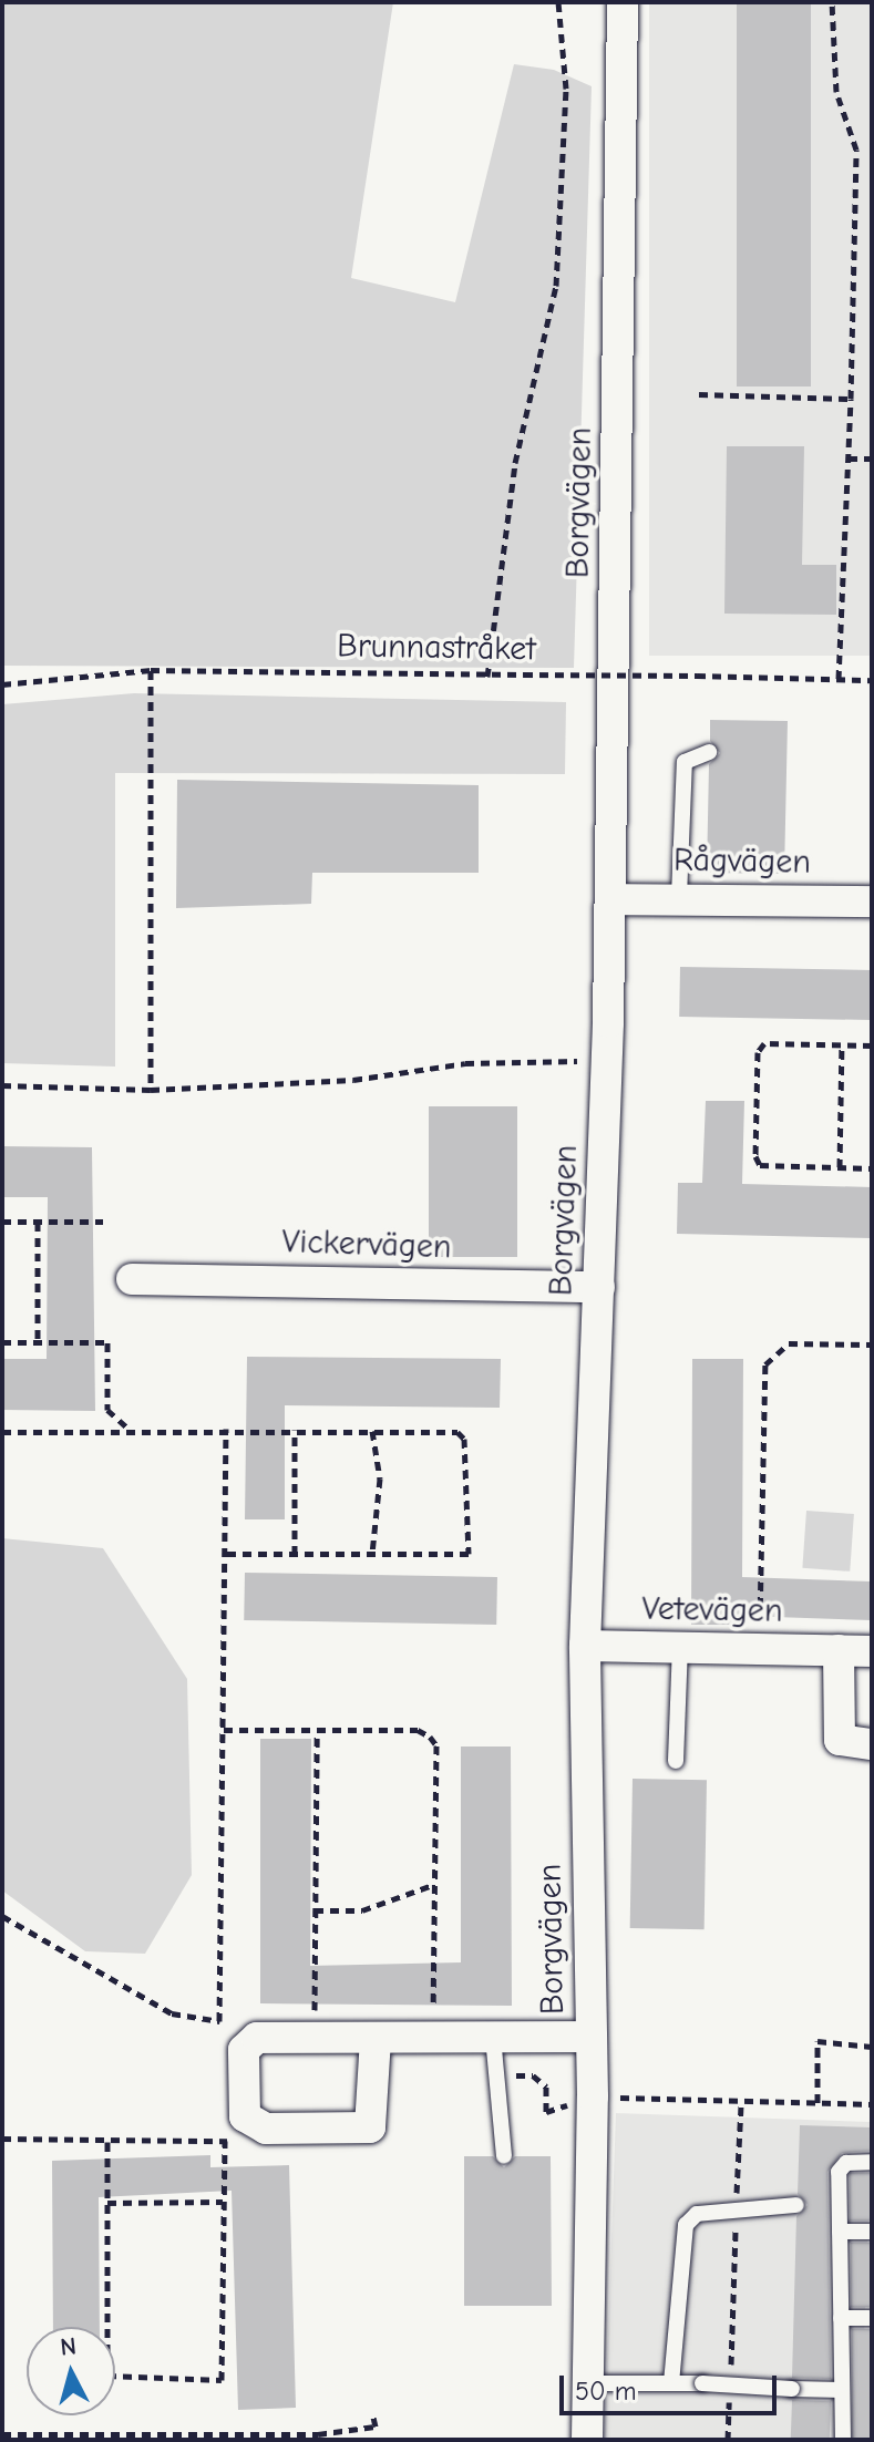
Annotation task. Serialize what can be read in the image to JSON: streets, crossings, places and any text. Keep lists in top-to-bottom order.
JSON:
{
  "streets": {
    "street": [
      "Borgvägen",
      "Rågvägen",
      "Vickervägen",
      "Vetevägen"
    ],
    "path": ["Brunnastråket"]
  },
  "crossings": [
    ["Borgvägen", "Rågvägen"],
    ["Borgvägen", "Vickervägen"],
    ["Borgvägen", "Vetevägen"]
  ],
  "scale_bar": "50 m",
  "north": "top"
}
